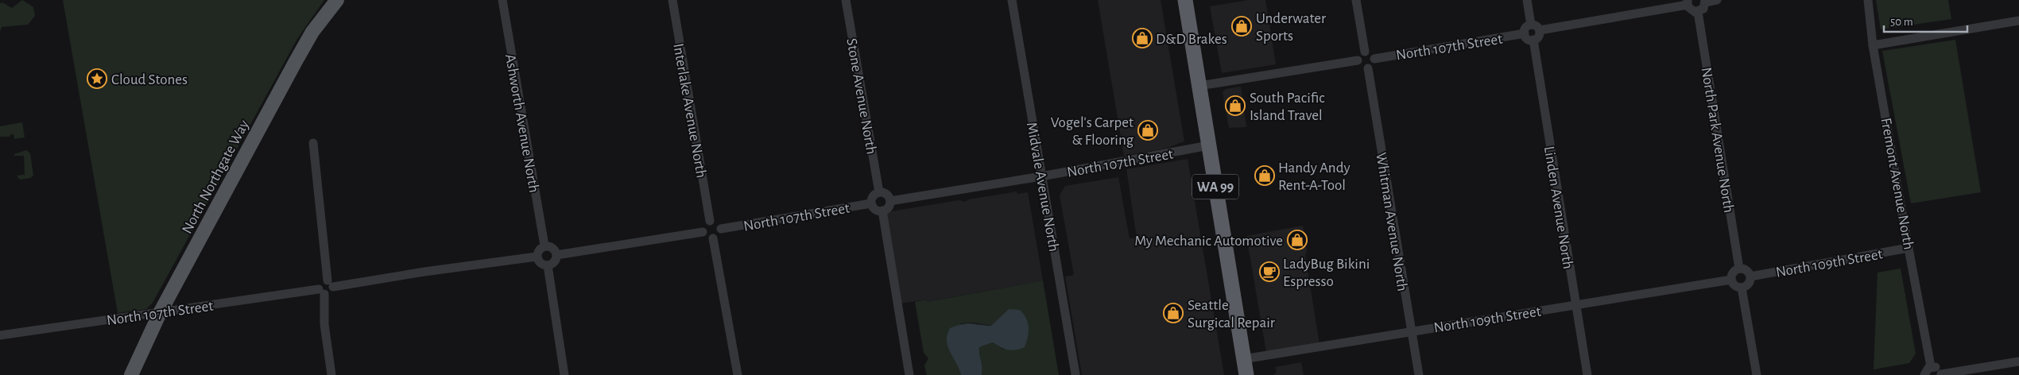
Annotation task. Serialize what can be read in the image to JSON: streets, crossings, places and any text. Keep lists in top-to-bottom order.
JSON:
{
  "streets": {
    "highway": ["WA 99"],
    "main road": ["North Northgate Way"],
    "street": [
      "North 107th Street",
      "Stone Avenue North",
      "Interlake Avenue North",
      "Ashworth Avenue North",
      "North Park Avenue North",
      "Fremont Avenue North",
      "Midvale Avenue North",
      "Linden Avenue North",
      "Whitman Avenue North",
      "North 109th Street"
    ]
  },
  "crossings": [
    ["North 107th Street", "Stone Avenue North"],
    ["North 107th Street", "Interlake Avenue North"],
    ["North 107th Street", "North Northgate Way"],
    ["North 107th Street", "Midvale Avenue North"],
    ["North 107th Street", "WA 99"],
    ["North 107th Street", "Linden Avenue North"],
    ["North 107th Street", "Whitman Avenue North"],
    ["North Park Avenue North", "North 109th Street"],
    ["Fremont Avenue North", "North 109th Street"],
    ["WA 99", "North 109th Street"],
    ["Linden Avenue North", "North 109th Street"],
    ["Whitman Avenue North", "North 109th Street"]
  ],
  "places": {
    "shop": [
      "Underwater Sports",
      "D&D Brakes",
      "South Pacific Island Travel",
      "Vogel's Carpet & Flooring",
      "Handy Andy Rent-A-Tool",
      "My Mechanic Automotive",
      "Seattle Surgical Repair"
    ],
    "place": ["Cloud Stones"],
    "cafe": ["LadyBug Bikini Espresso"]
  },
  "scale_bar": "50 m"
}
